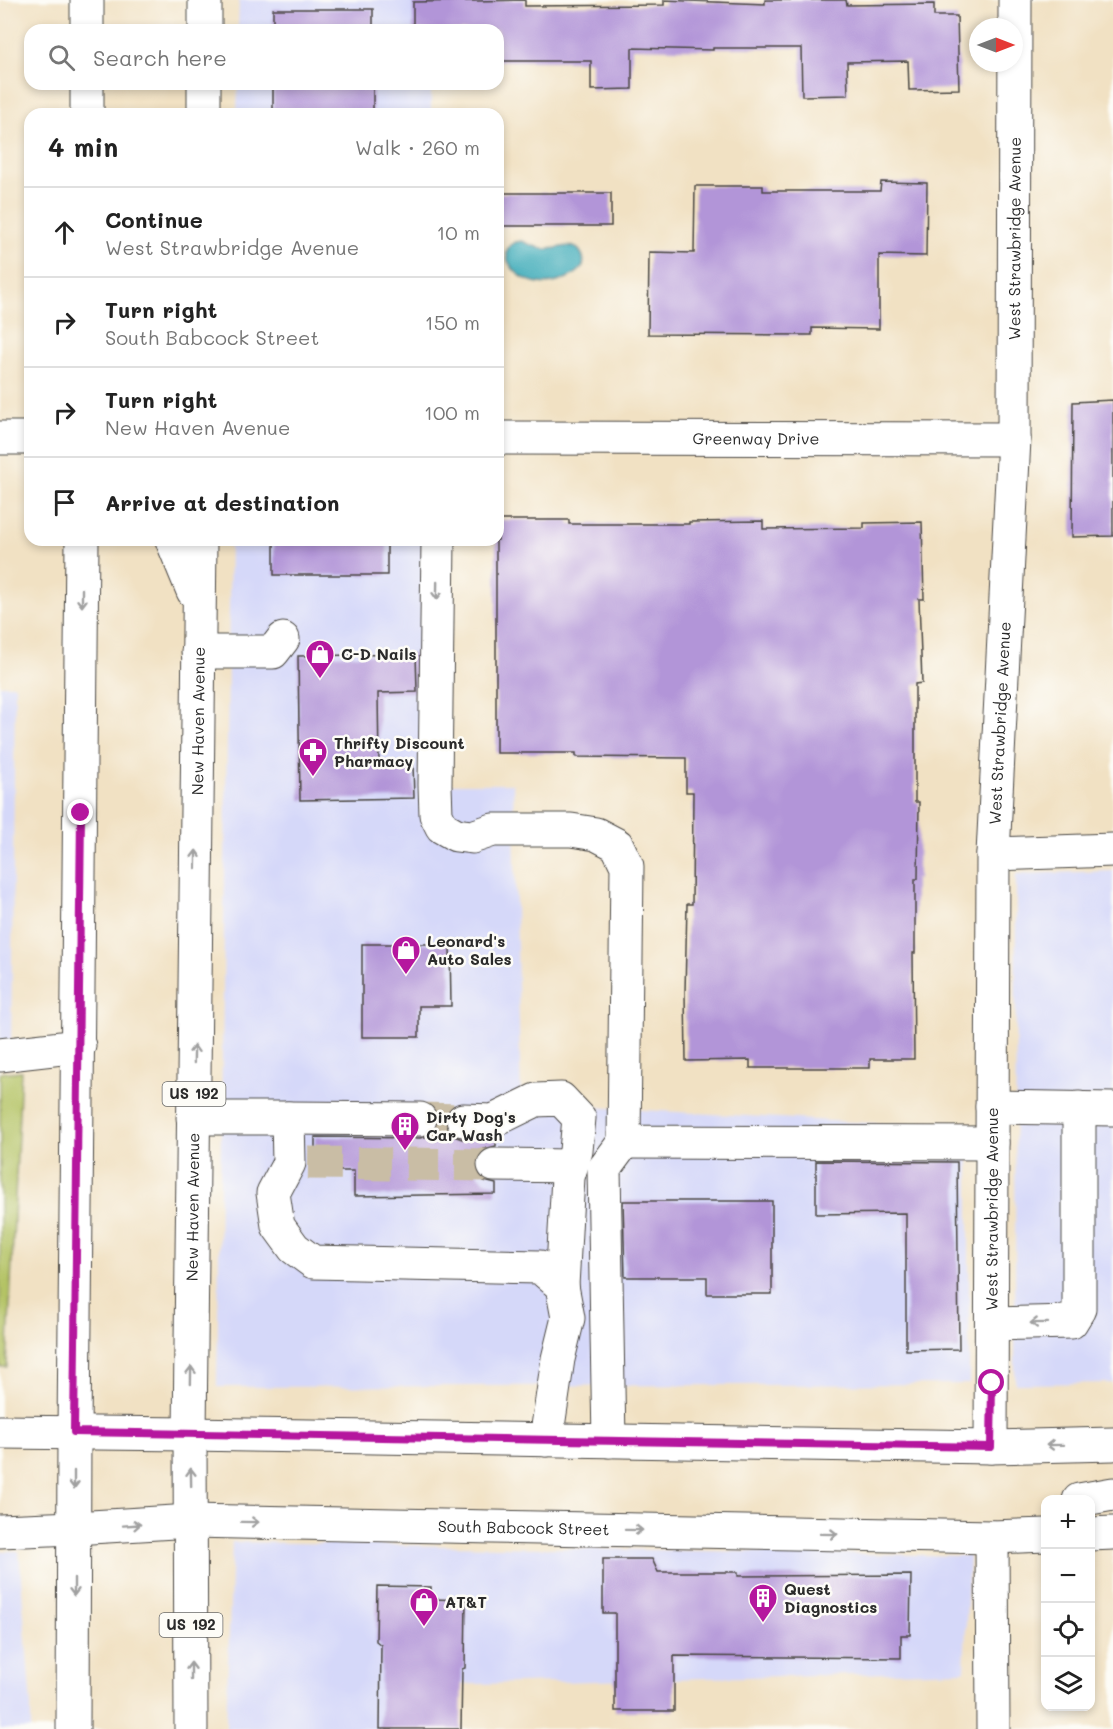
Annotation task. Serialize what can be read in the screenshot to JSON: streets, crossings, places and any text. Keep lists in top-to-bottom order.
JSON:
{
  "streets": {
    "main road": [
      "West Strawbridge Avenue",
      "Greenway Drive",
      "New Haven Avenue",
      "US 192",
      "South Babcock Street"
    ]
  },
  "crossings": [
    ["West Strawbridge Avenue", "Greenway Drive"],
    ["New Haven Avenue", "South Babcock Street"]
  ],
  "places": {
    "shop": ["C-D Nails", "Leonard's Auto Sales", "AT&T"],
    "pharmacy": ["Thrifty Discount Pharmacy"],
    "building": ["Dirty Dog's Car Wash", "Quest Diagnostics"]
  },
  "north": "right",
  "page": {
    "search": "Search here",
    "heading": ["4 min", "Walk · 260 m"],
    "list": [
      ["Continue", "West Strawbridge Avenue", "10 m"],
      ["Turn right", "South Babcock Street", "150 m"],
      ["Turn right", "New Haven Avenue", "100 m"],
      "Arrive at destination"
    ],
    "map_buttons": ["+", "−"]
  }
}
